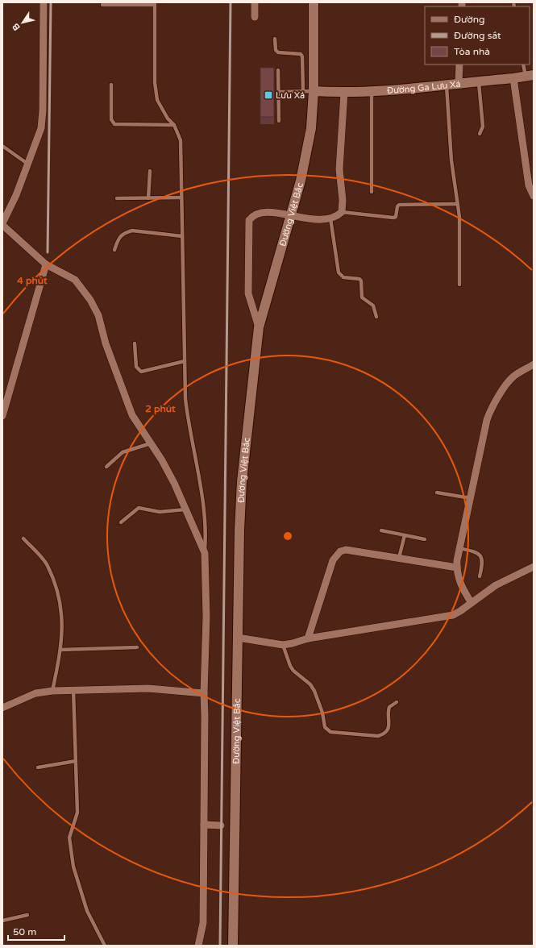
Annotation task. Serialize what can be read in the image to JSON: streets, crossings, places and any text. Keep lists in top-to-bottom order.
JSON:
{
  "streets": {
    "main road": ["Đường Ga Lưu Xá", "Đường Việt Bắc"]
  },
  "crossings": [
    ["Đường Ga Lưu Xá", "Đường Việt Bắc"]
  ],
  "places": {
    "transit": ["Lưu Xá"]
  },
  "legend": ["Đường", "Đường sắt", "Tòa nhà"],
  "scale_bar": "50 m",
  "north": "bottom left",
  "rings": ["4 phút", "2 phút"]
}
